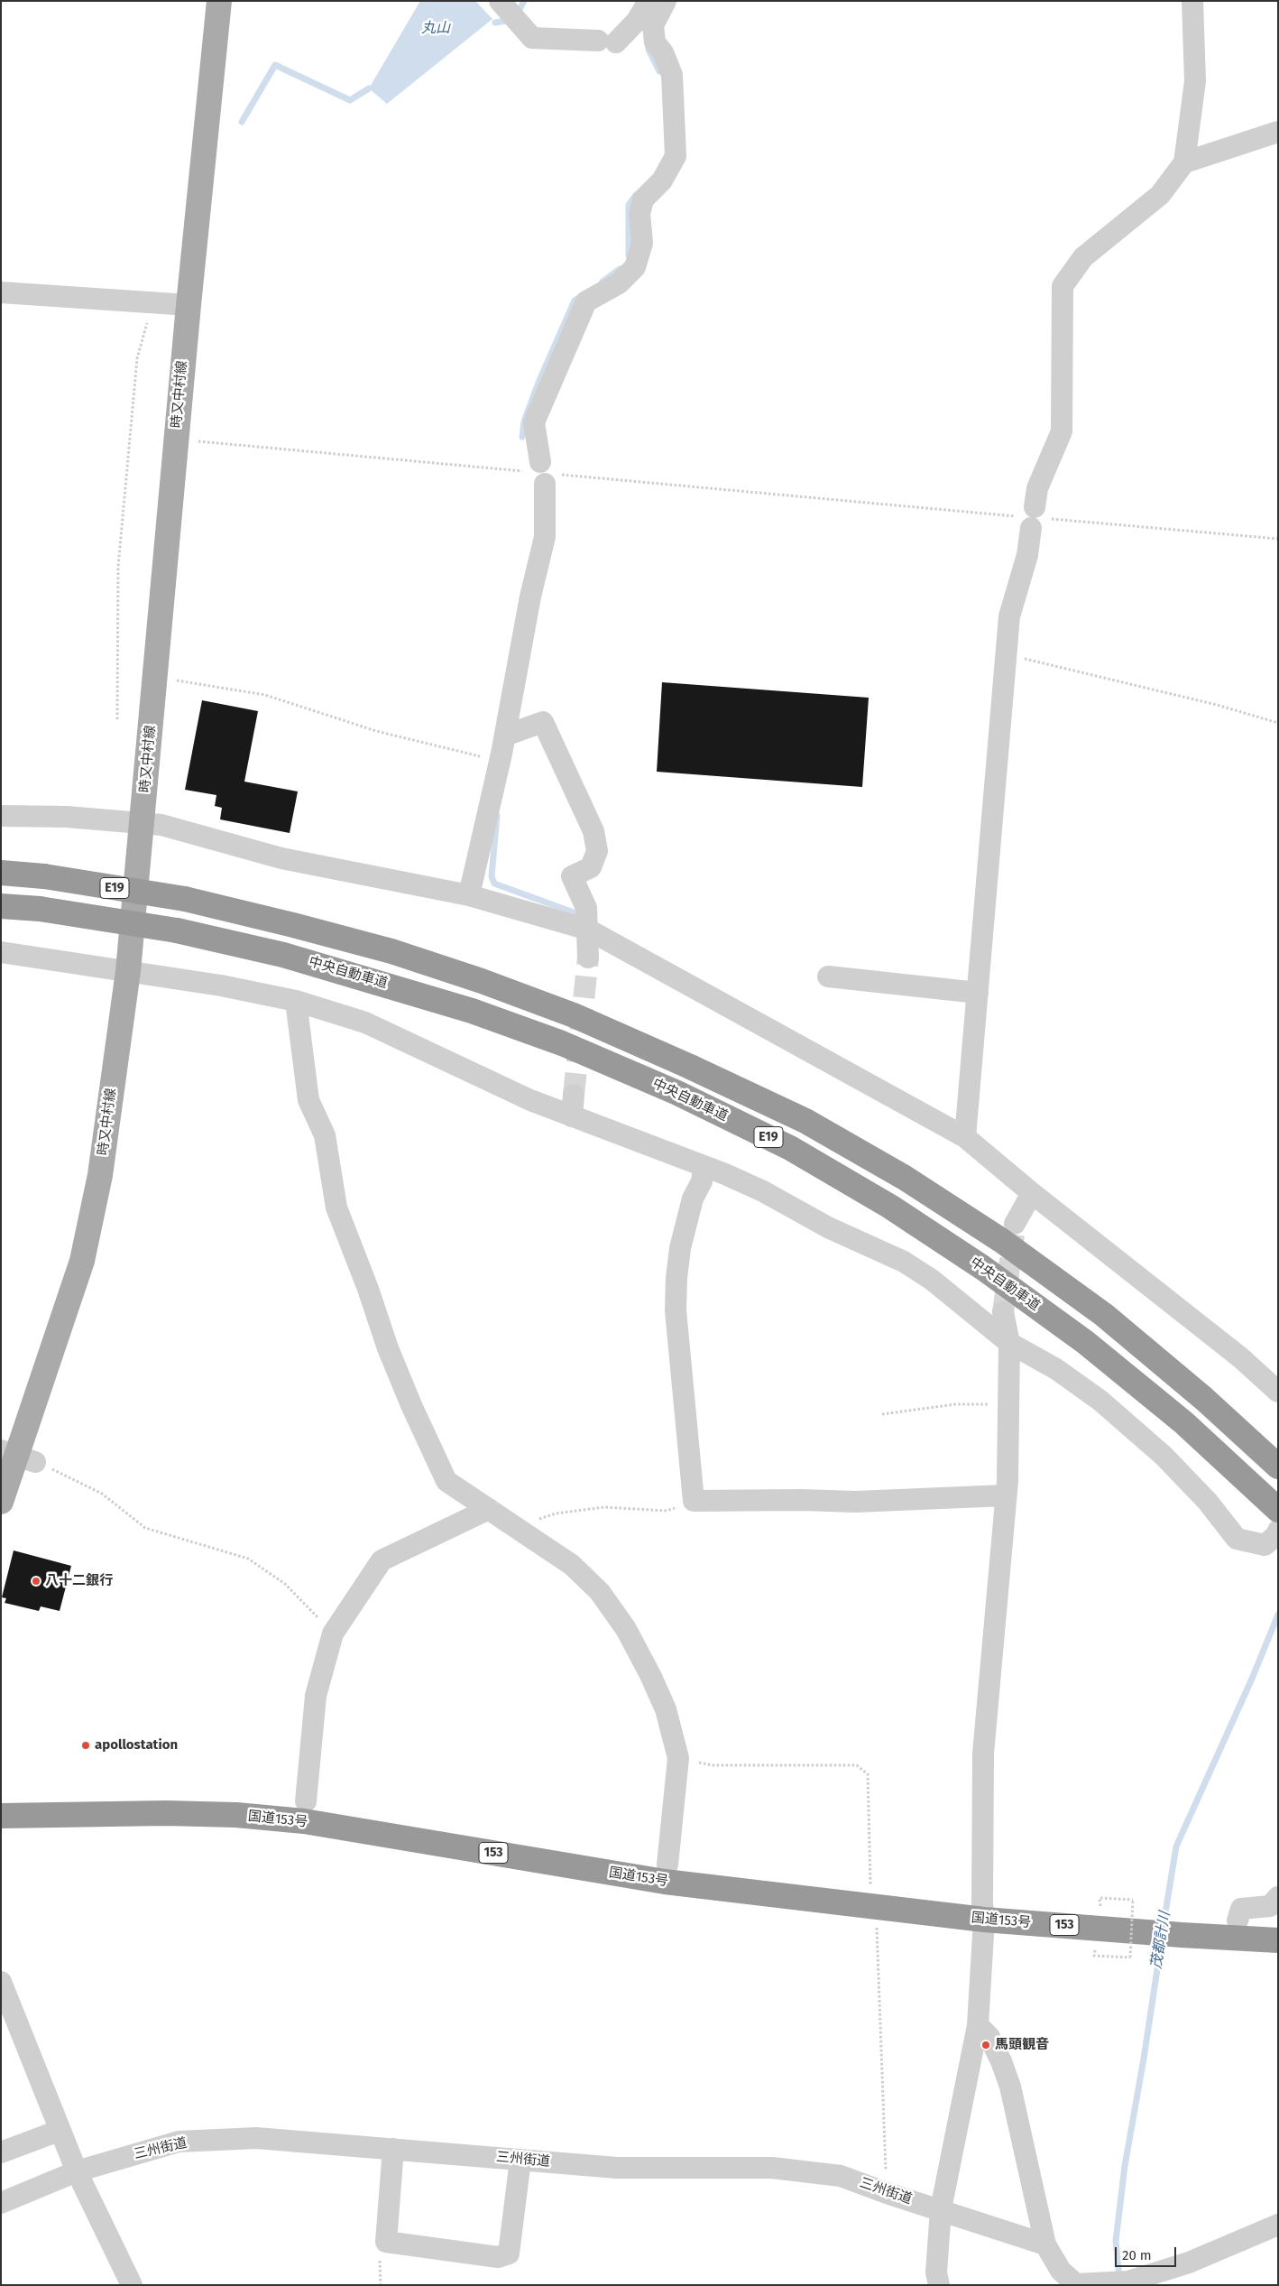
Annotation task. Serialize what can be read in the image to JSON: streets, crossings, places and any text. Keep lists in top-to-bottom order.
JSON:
{
  "streets": {
    "highway": [
      "E19",
      "中央自動車道",
      "国道153号",
      "153"
    ],
    "main road": ["時又中村線"],
    "street": ["三州街道"]
  },
  "water": ["丸山", "茂都計川"],
  "places": ["八十二銀行", "apollostation", "馬頭観音"],
  "scale_bar": "20 m"
}
